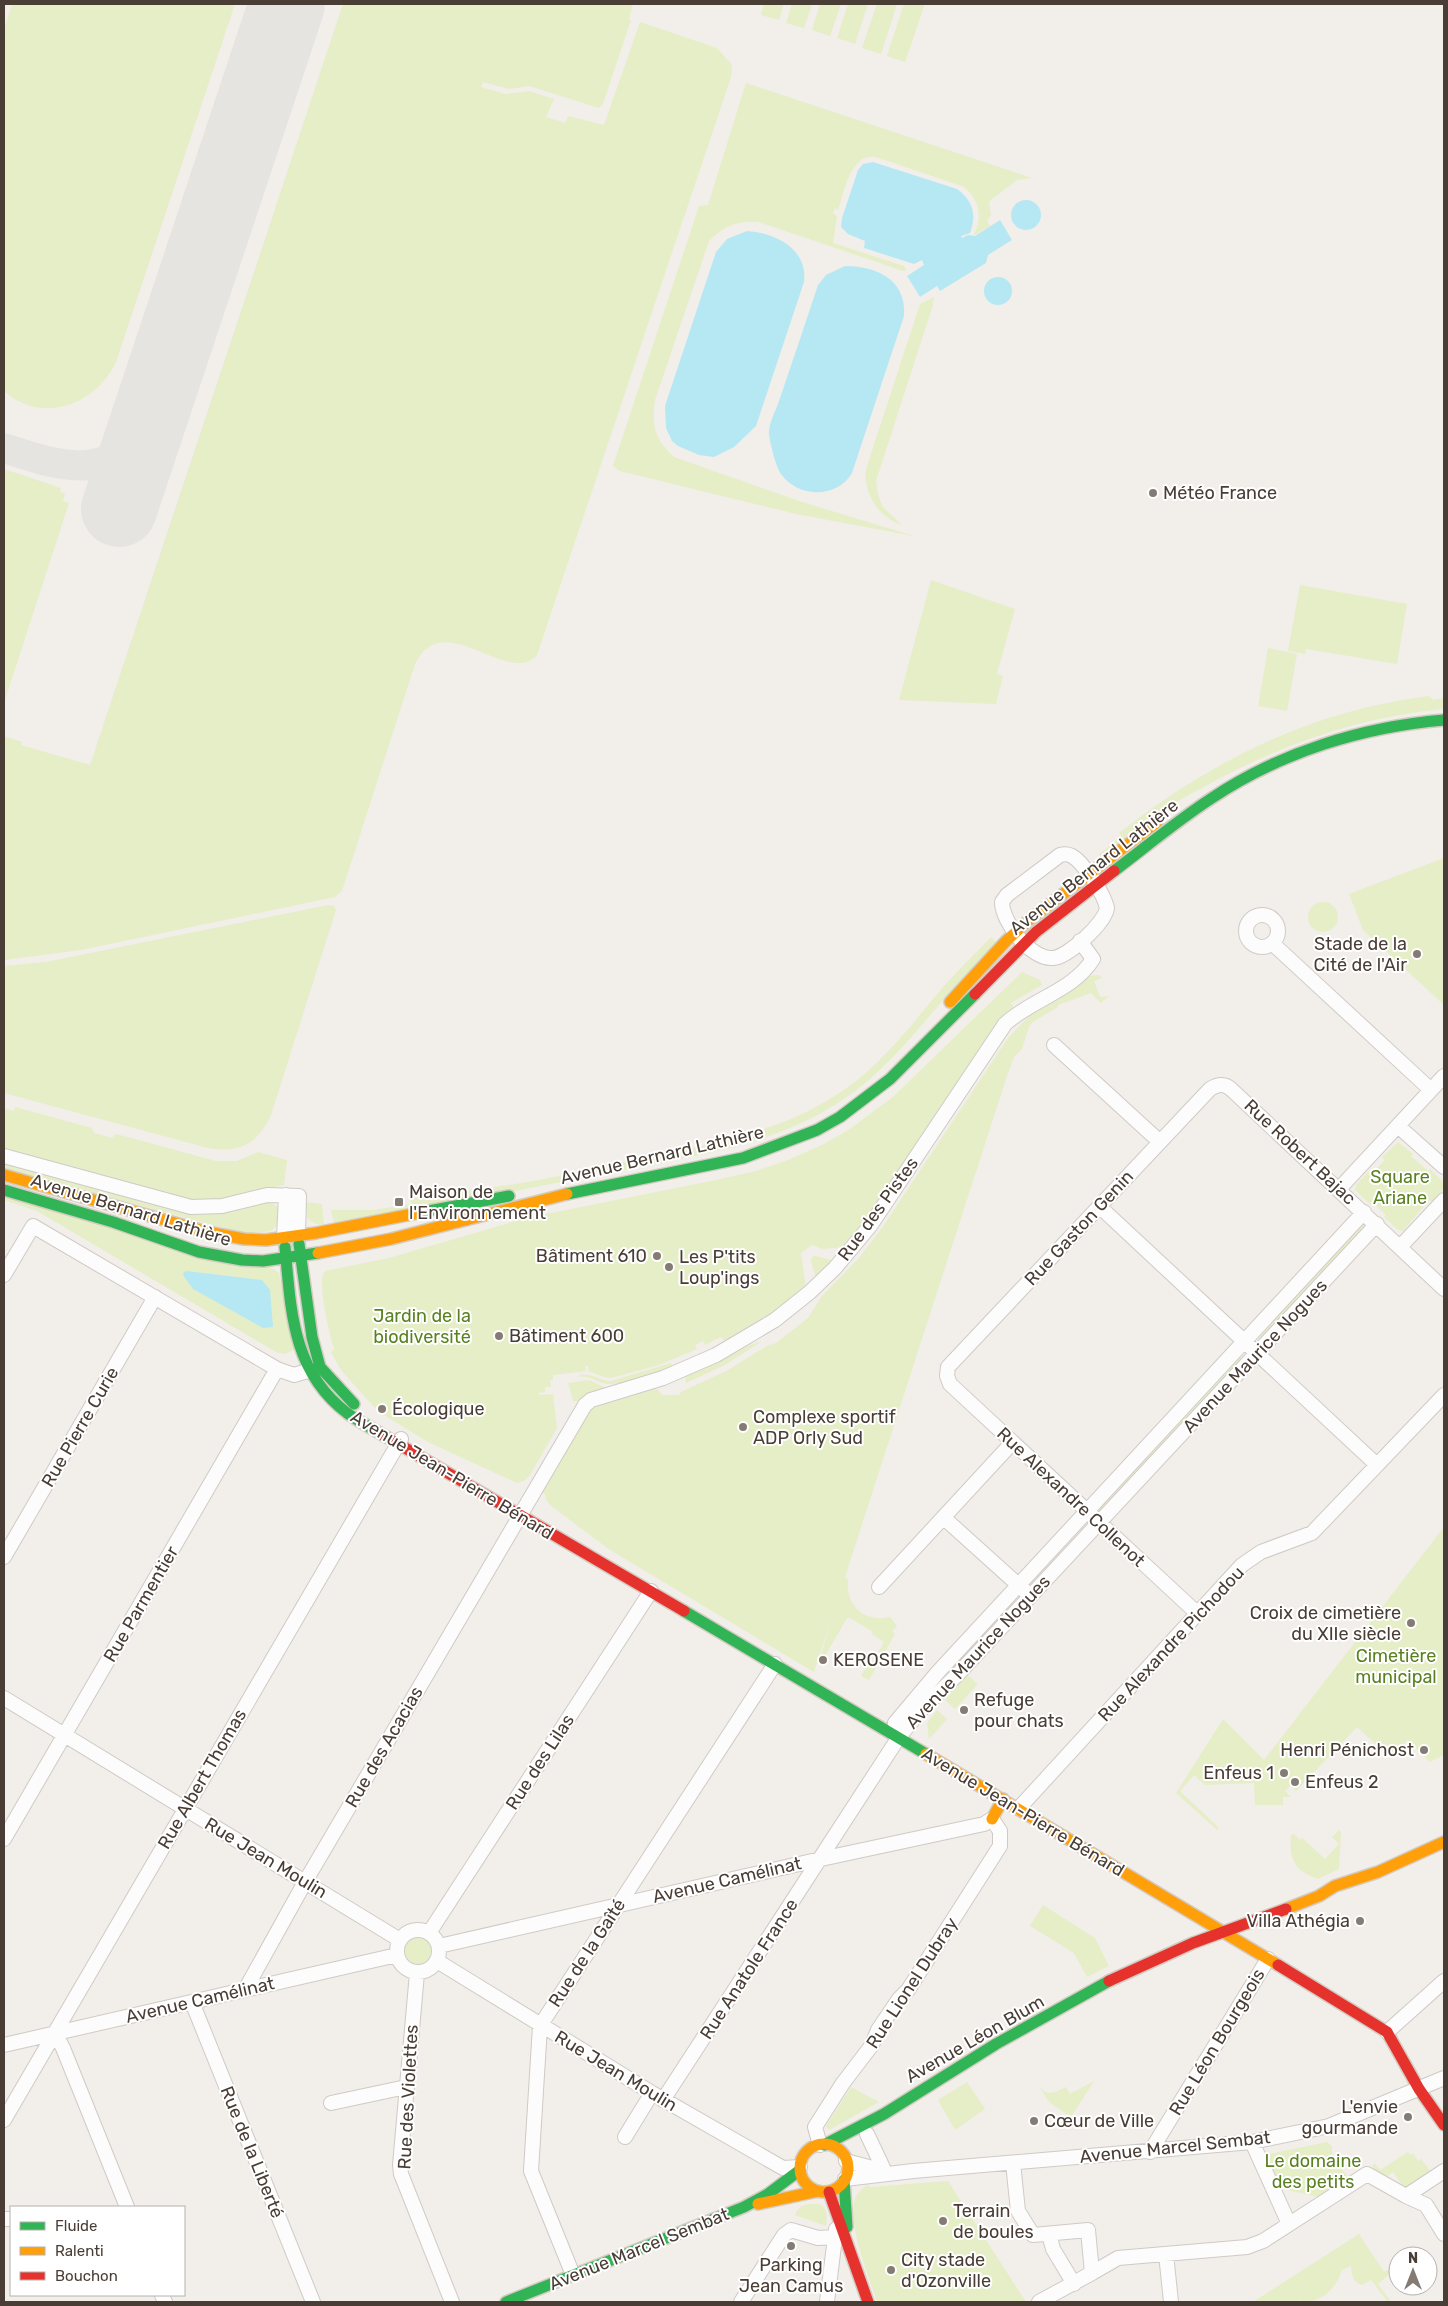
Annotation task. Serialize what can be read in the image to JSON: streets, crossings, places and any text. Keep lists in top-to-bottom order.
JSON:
{
  "streets": {
    "main road": [
      "Avenue Bernard Lathière",
      "Avenue Jean-Pierre Bénard",
      "Avenue Léon Blum",
      "Avenue Marcel Sembat"
    ],
    "street": [
      "Rue Robert Bajac",
      "Rue des Pistes",
      "Rue Gaston Genin",
      "Avenue Maurice Nogues",
      "Rue Pierre Curie",
      "Rue Alexandre Collenot",
      "Rue Parmentier",
      "Rue Alexandre Pichodou",
      "Rue des Acacias",
      "Rue des Lilas",
      "Rue Albert Thomas",
      "Rue Jean Moulin",
      "Avenue Camélinat",
      "Rue de la Gaîté",
      "Rue Anatole France",
      "Rue Lionel Dubray",
      "Rue Léon Bourgeois",
      "Rue des Violettes",
      "Rue de la Liberté"
    ]
  },
  "crossings": [
    ["Avenue Bernard Lathière", "Avenue Jean-Pierre Bénard"],
    ["Rue Robert Bajac", "Rue Gaston Genin"],
    ["Rue Robert Bajac", "Avenue Maurice Nogues"],
    ["Rue des Pistes", "Avenue Jean-Pierre Bénard"],
    ["Rue des Pistes", "Rue des Acacias"],
    ["Rue Gaston Genin", "Rue Alexandre Collenot"],
    ["Avenue Maurice Nogues", "Avenue Jean-Pierre Bénard"],
    ["Avenue Maurice Nogues", "Rue Alexandre Collenot"],
    ["Avenue Maurice Nogues", "Rue Anatole France"],
    ["Avenue Jean-Pierre Bénard", "Rue Alexandre Pichodou"],
    ["Avenue Jean-Pierre Bénard", "Rue des Acacias"],
    ["Avenue Jean-Pierre Bénard", "Rue des Lilas"],
    ["Avenue Jean-Pierre Bénard", "Rue Albert Thomas"],
    ["Avenue Jean-Pierre Bénard", "Rue de la Gaîté"],
    ["Avenue Jean-Pierre Bénard", "Rue Anatole France"],
    ["Avenue Jean-Pierre Bénard", "Avenue Léon Blum"],
    ["Avenue Jean-Pierre Bénard", "Rue Léon Bourgeois"],
    ["Rue Alexandre Collenot", "Rue Alexandre Pichodou"],
    ["Rue Parmentier", "Rue Jean Moulin"],
    ["Rue des Acacias", "Rue Jean Moulin"],
    ["Rue des Acacias", "Avenue Camélinat"],
    ["Rue des Lilas", "Rue Jean Moulin"],
    ["Rue des Lilas", "Avenue Camélinat"],
    ["Rue des Lilas", "Rue des Violettes"],
    ["Rue Albert Thomas", "Rue Jean Moulin"],
    ["Rue Albert Thomas", "Avenue Camélinat"],
    ["Rue Jean Moulin", "Avenue Camélinat"],
    ["Rue Jean Moulin", "Rue de la Gaîté"],
    ["Rue Jean Moulin", "Rue Anatole France"],
    ["Rue Jean Moulin", "Rue Lionel Dubray"],
    ["Rue Jean Moulin", "Avenue Léon Blum"],
    ["Rue Jean Moulin", "Rue des Violettes"],
    ["Rue Jean Moulin", "Avenue Marcel Sembat"],
    ["Avenue Camélinat", "Rue de la Gaîté"],
    ["Avenue Camélinat", "Rue Anatole France"],
    ["Avenue Camélinat", "Rue Lionel Dubray"],
    ["Avenue Camélinat", "Rue des Violettes"],
    ["Avenue Camélinat", "Rue de la Liberté"],
    ["Rue de la Gaîté", "Avenue Marcel Sembat"],
    ["Rue Lionel Dubray", "Avenue Léon Blum"],
    ["Rue Lionel Dubray", "Avenue Marcel Sembat"],
    ["Avenue Léon Blum", "Avenue Marcel Sembat"],
    ["Rue Léon Bourgeois", "Avenue Marcel Sembat"]
  ],
  "parks": [
    "Square Ariane",
    "Jardin de la biodiversité",
    "Cimetière municipal",
    "Le domaine des petits"
  ],
  "places": {
    "other": [
      "Météo France",
      "Stade de la Cité de l'Air",
      "Bâtiment 610",
      "Les P'tits Loup'ings",
      "Bâtiment 600",
      "Écologique",
      "Complexe sportif ADP Orly Sud",
      "Croix de cimetière du XIIe siècle",
      "KEROSENE",
      "Refuge pour chats",
      "Henri Pénichost",
      "Enfeus 1",
      "Enfeus 2",
      "Villa Athégia",
      "L'envie gourmande",
      "Cœur de Ville",
      "Terrain de boules",
      "Parking Jean Camus",
      "City stade d'Ozonville"
    ],
    "transit": ["Maison de l'Environnement"]
  },
  "legend": ["Fluide", "Ralenti", "Bouchon"],
  "north": "top"
}
